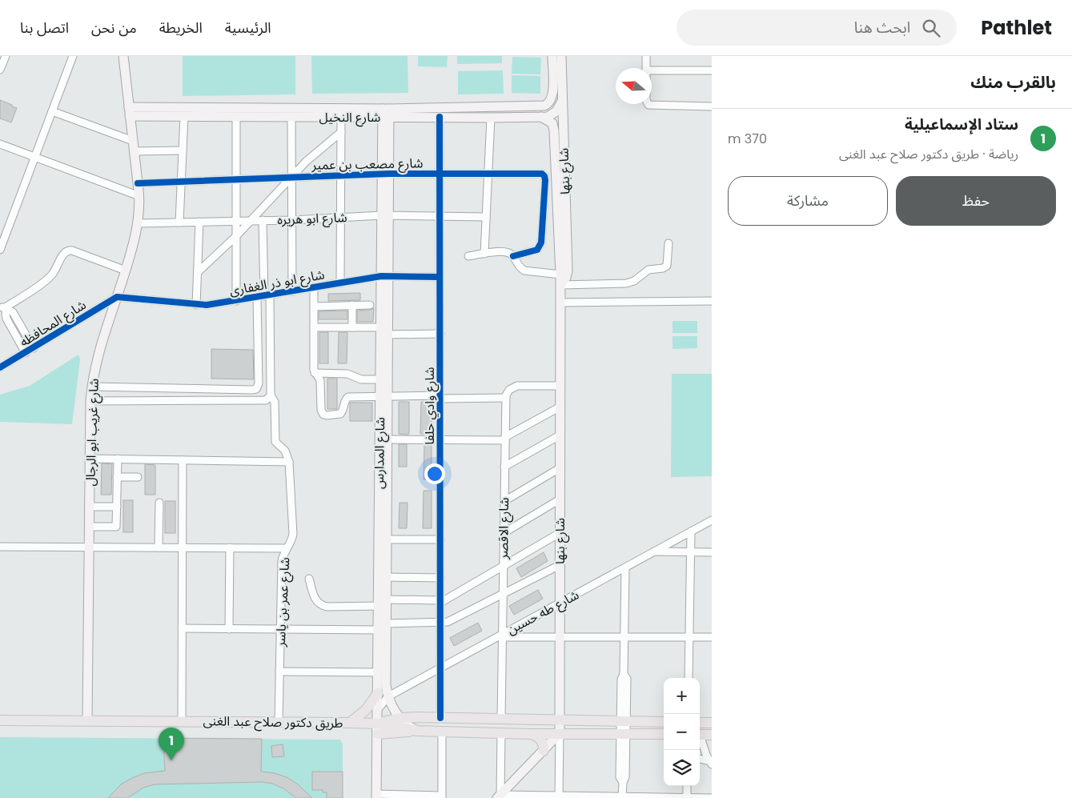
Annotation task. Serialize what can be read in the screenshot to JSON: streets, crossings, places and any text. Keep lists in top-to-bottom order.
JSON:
{
  "streets": {
    "main road": [
      "شارع النخيل",
      "شارع بنها",
      "شارع غريب ابو الرجال",
      "شارع المدارس",
      "طريق دكتور صلاح عبد الغنى"
    ],
    "street": [
      "شارع مصعب بن عمير",
      "شارع ابو هريره",
      "شارع ابو ذر الغفارى",
      "شارع المحافظه",
      "شارع وادي حلفا",
      "شارع الاقصر",
      "شارع عمر بن ياسر",
      "شارع طه حسين"
    ]
  },
  "crossings": [
    ["شارع النخيل", "شارع بنها"],
    ["شارع النخيل", "شارع وادي حلفا"],
    ["شارع النخيل", "شارع غريب ابو الرجال"],
    ["شارع النخيل", "شارع المدارس"],
    ["شارع مصعب بن عمير", "شارع وادي حلفا"],
    ["شارع مصعب بن عمير", "شارع غريب ابو الرجال"],
    ["شارع مصعب بن عمير", "شارع المدارس"],
    ["شارع بنها", "شارع طه حسين"],
    ["شارع بنها", "طريق دكتور صلاح عبد الغنى"],
    ["شارع ابو هريره", "شارع وادي حلفا"],
    ["شارع ابو هريره", "شارع غريب ابو الرجال"],
    ["شارع ابو هريره", "شارع المدارس"],
    ["شارع ابو ذر الغفارى", "شارع المحافظه"],
    ["شارع ابو ذر الغفارى", "شارع وادي حلفا"],
    ["شارع ابو ذر الغفارى", "شارع غريب ابو الرجال"],
    ["شارع ابو ذر الغفارى", "شارع المدارس"],
    ["شارع المحافظه", "شارع غريب ابو الرجال"],
    ["شارع وادي حلفا", "شارع طه حسين"],
    ["شارع وادي حلفا", "طريق دكتور صلاح عبد الغنى"],
    ["شارع غريب ابو الرجال", "طريق دكتور صلاح عبد الغنى"],
    ["شارع المدارس", "شارع طه حسين"],
    ["شارع المدارس", "طريق دكتور صلاح عبد الغنى"],
    ["شارع الاقصر", "شارع طه حسين"],
    ["شارع الاقصر", "طريق دكتور صلاح عبد الغنى"],
    ["شارع عمر بن ياسر", "طريق دكتور صلاح عبد الغنى"]
  ],
  "north": "left",
  "page": {
    "header": "Pathlet",
    "search": "ابحث هنا",
    "nav": [
      "الرئيسية",
      "الخريطة",
      "من نحن",
      "اتصل بنا"
    ],
    "heading": "بالقرب منك",
    "list": [
      {
        "mark": "1",
        "name": "ستاد الإسماعيلية",
        "note": "رياضة · طريق دكتور صلاح عبد الغنى",
        "value": "370 m"
      }
    ],
    "buttons": ["حفظ", "مشاركة"],
    "map_buttons": ["+", "−"],
    "pins": "1"
  }
}
